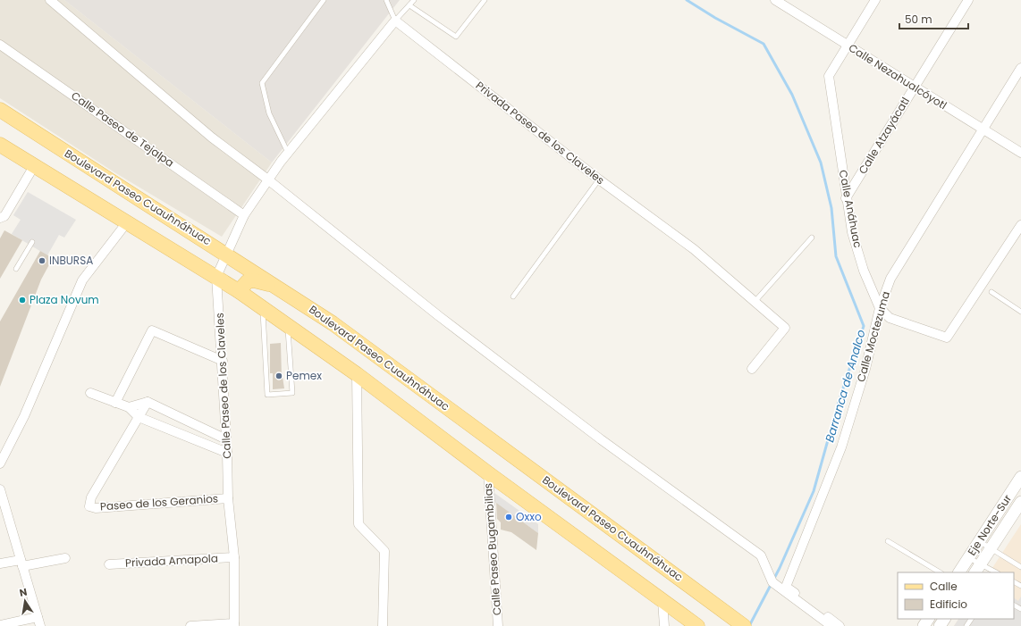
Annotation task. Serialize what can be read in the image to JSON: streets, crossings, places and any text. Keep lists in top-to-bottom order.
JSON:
{
  "streets": {
    "main road": ["Boulevard Paseo Cuauhnáhuac"],
    "street": [
      "Calle Nezahualcóyotl",
      "Calle Paseo de Tejalpa",
      "Privada Paseo de los Claveles",
      "Calle Atzayácatl",
      "Calle Anáhuac",
      "Calle Moctezuma",
      "Calle Paseo de los Claveles",
      "Paseo de los Geranios",
      "Eje Norte-Sur",
      "Calle Paseo Bugambilias",
      "Privada Amapola"
    ]
  },
  "crossings": [
    ["Calle Nezahualcóyotl", "Calle Atzayácatl"],
    ["Calle Nezahualcóyotl", "Calle Anáhuac"],
    ["Calle Nezahualcóyotl", "Calle Moctezuma"],
    ["Calle Paseo de Tejalpa", "Calle Paseo de los Claveles"],
    ["Calle Atzayácatl", "Calle Anáhuac"],
    ["Boulevard Paseo Cuauhnáhuac", "Calle Paseo de los Claveles"],
    ["Calle Anáhuac", "Calle Moctezuma"],
    ["Calle Paseo de los Claveles", "Paseo de los Geranios"],
    ["Calle Paseo de los Claveles", "Privada Amapola"]
  ],
  "water": ["Barranca de Analco"],
  "places": [
    "INBURSA",
    "Plaza Novum",
    "Pemex",
    "Oxxo"
  ],
  "legend": ["Calle", "Edificio"],
  "scale_bar": "50 m",
  "north": "top"
}
